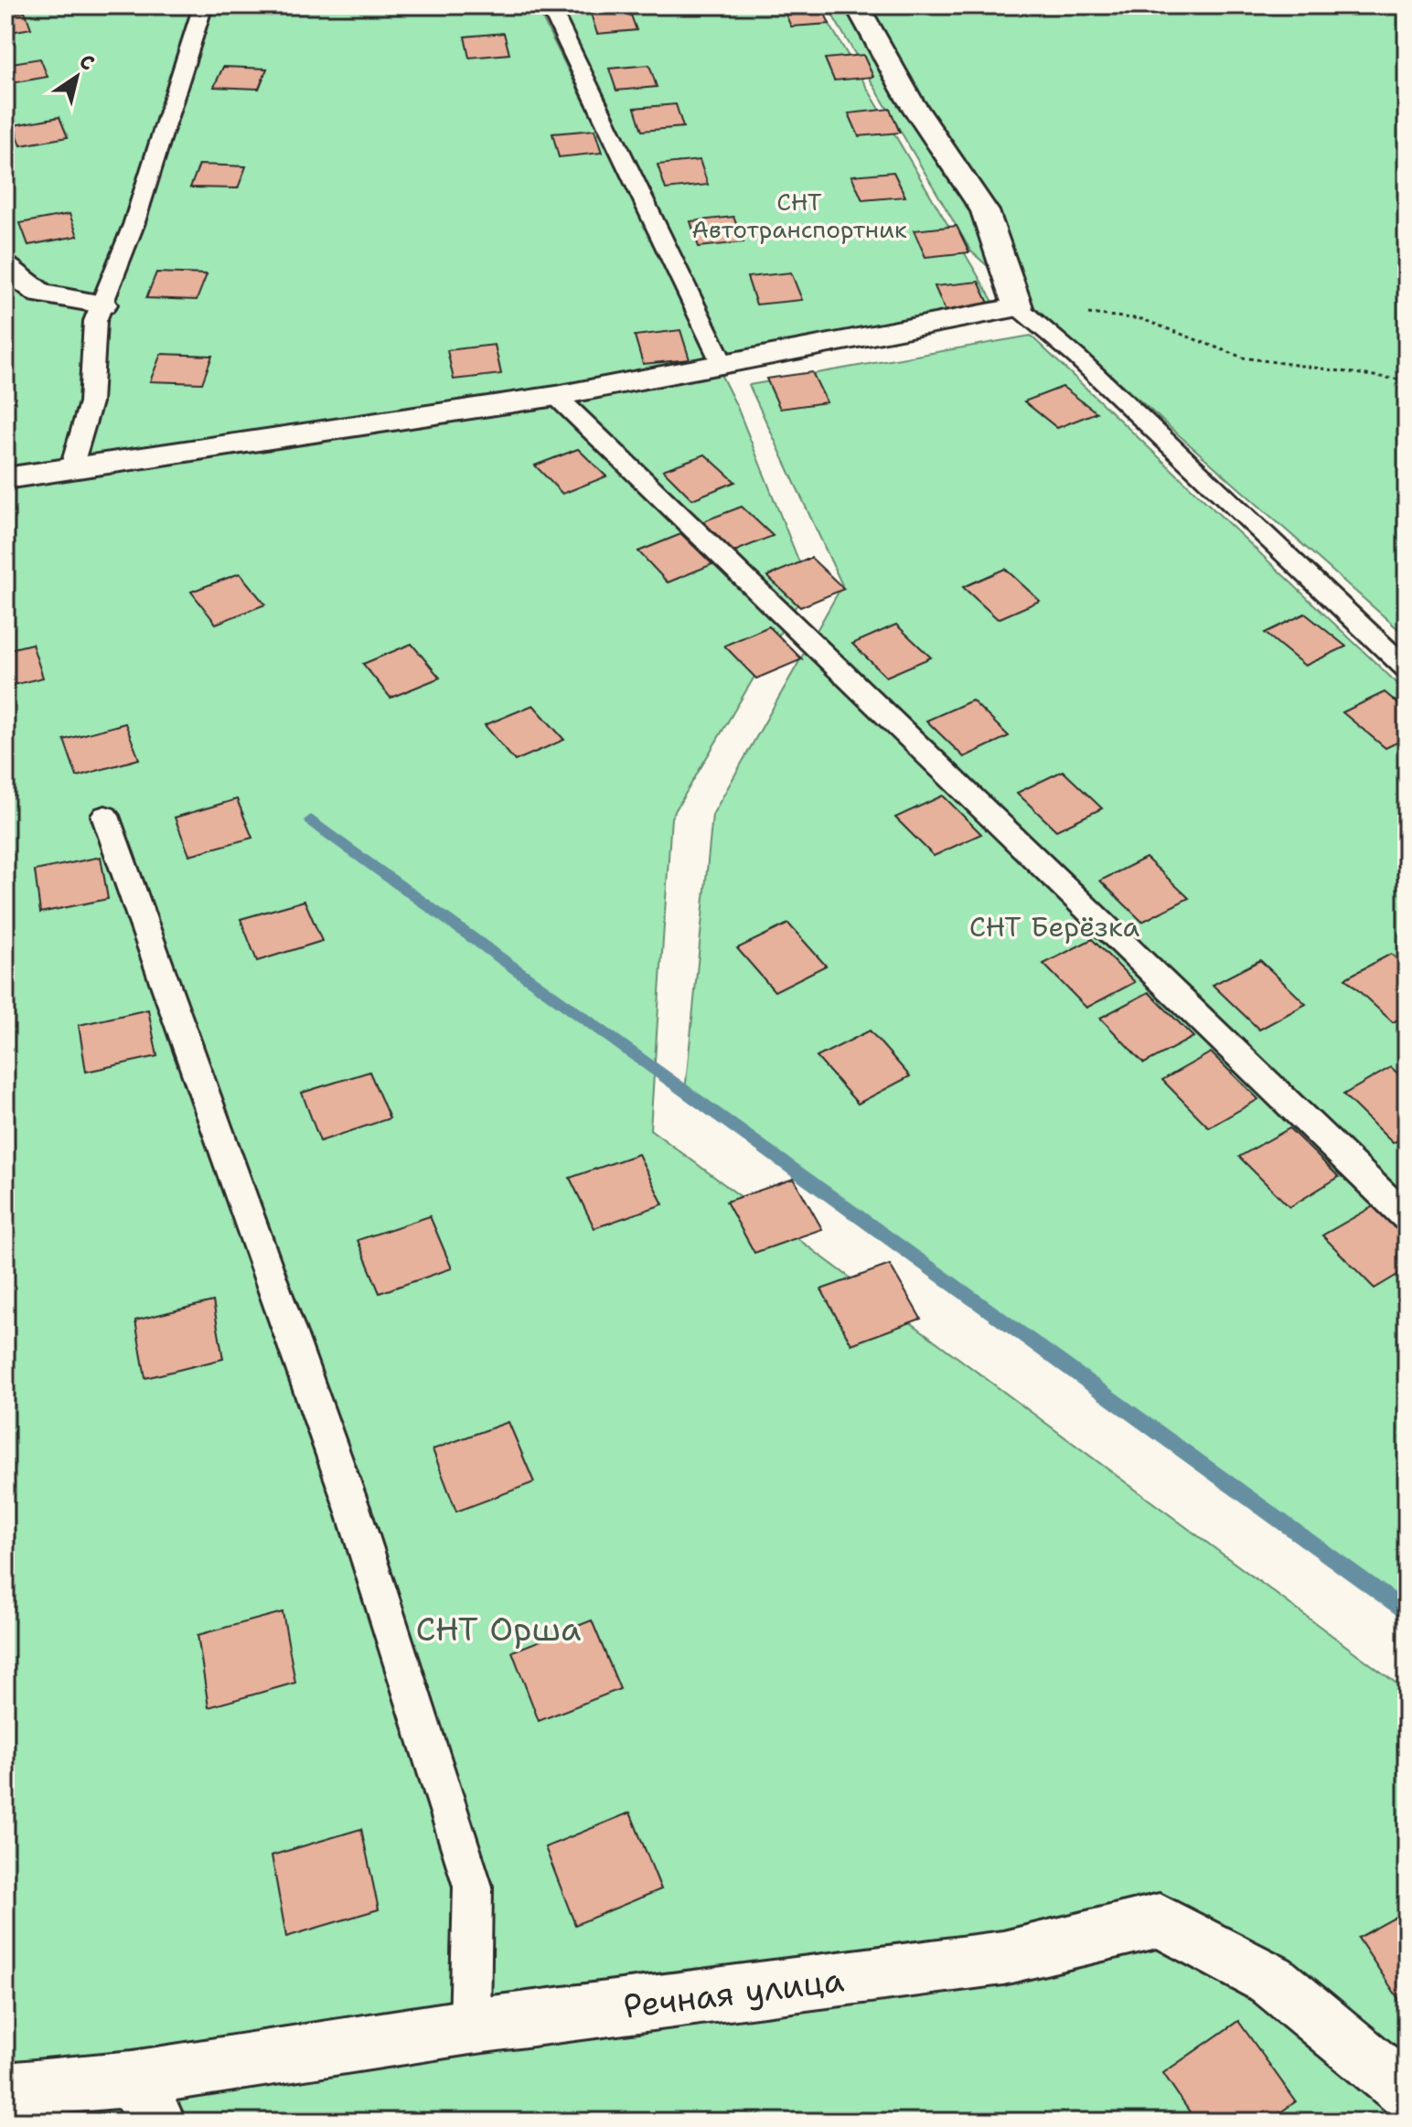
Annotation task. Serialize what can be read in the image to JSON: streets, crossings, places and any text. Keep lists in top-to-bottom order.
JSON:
{
  "streets": {
    "street": ["Речная улица"]
  },
  "parks": ["СНТ Автотранспортник", "СНТ Берёзка", "СНТ Орша"],
  "north": "top right"
}
